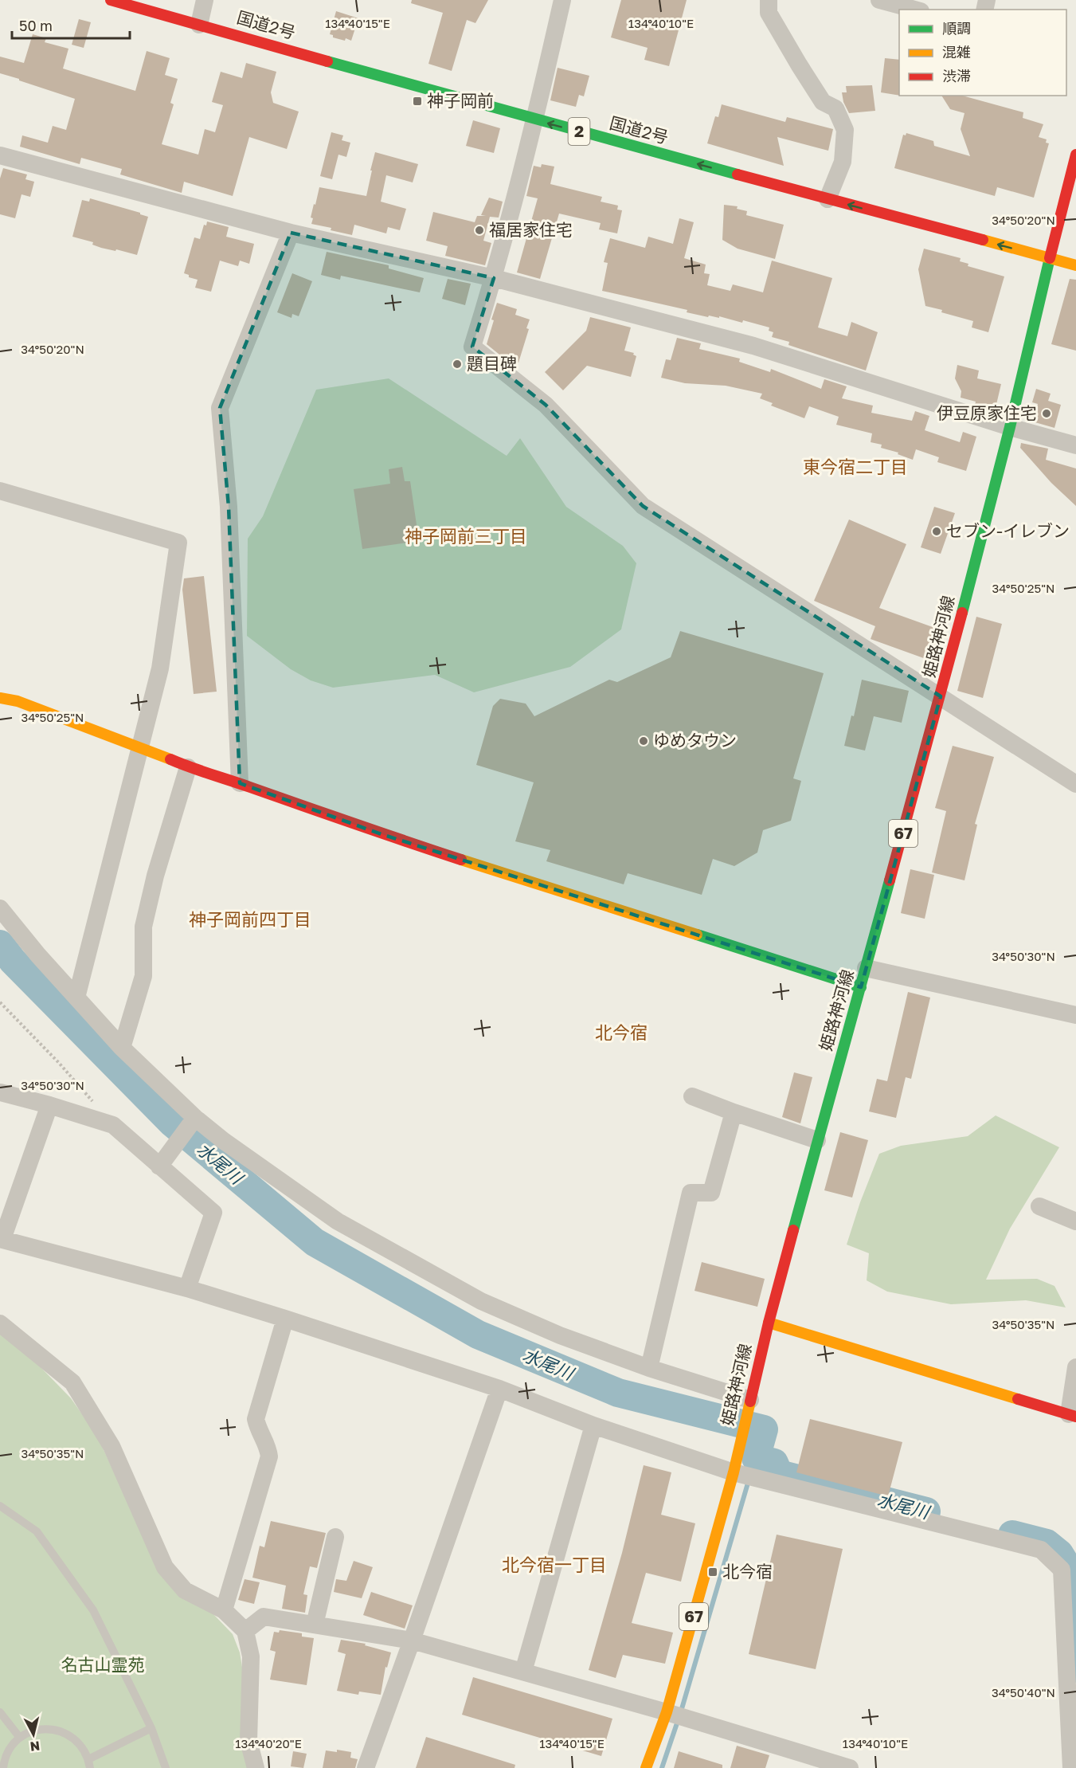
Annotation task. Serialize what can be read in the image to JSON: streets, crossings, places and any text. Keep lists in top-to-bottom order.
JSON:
{
  "streets": {
    "main road": [
      "国道2号",
      "2",
      "姫路神河線",
      "67"
    ]
  },
  "crossings": [
    ["国道2号", "姫路神河線"]
  ],
  "one_way": ["国道2号"],
  "districts": [
    "東今宿二丁目",
    "神子岡前三丁目",
    "神子岡前四丁目",
    "北今宿",
    "北今宿一丁目"
  ],
  "water": ["水尾川"],
  "parks": ["名古山霊苑"],
  "places": {
    "transit": ["神子岡前", "北今宿"],
    "other": [
      "福居家住宅",
      "題目碑",
      "伊豆原家住宅",
      "セブン-イレブン",
      "ゆめタウン"
    ]
  },
  "legend": ["順調", "混雑", "渋滞"],
  "scale_bar": "50 m",
  "north": "bottom",
  "coordinates": [
    "134°40'15\"E",
    "134°40'10\"E",
    "34°50'20\"N",
    "34°50'25\"N",
    "34°50'30\"N",
    "34°50'35\"N",
    "34°50'40\"N",
    "134°40'20\"E"
  ]
}
